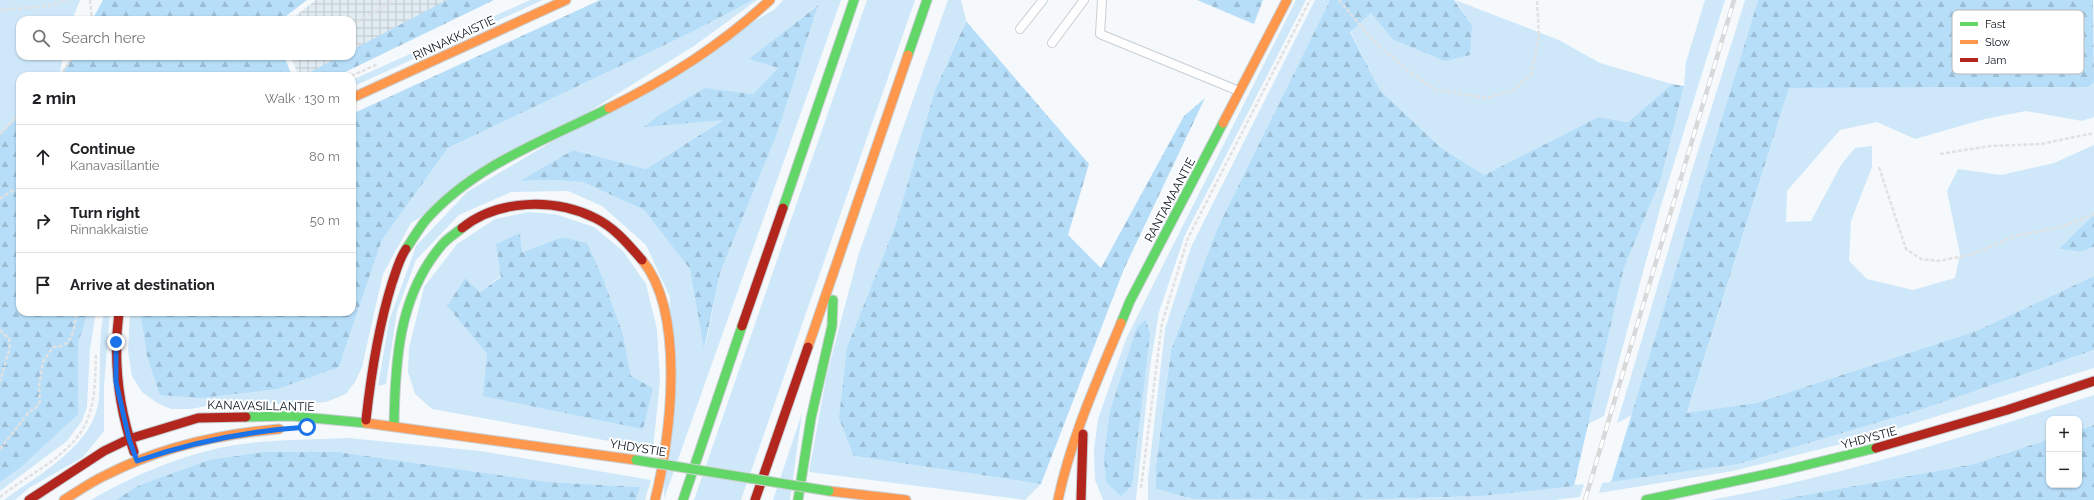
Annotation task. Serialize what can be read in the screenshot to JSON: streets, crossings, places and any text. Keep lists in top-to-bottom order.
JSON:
{
  "streets": {
    "main road": [
      "RINNAKKAISTIE",
      "RANTAMAANTIE",
      "KANAVASILLANTIE",
      "YHDYSTIE"
    ]
  },
  "crossings": [
    ["KANAVASILLANTIE", "YHDYSTIE"]
  ],
  "legend": ["Fast", "Slow", "Jam"],
  "page": {
    "search": "Search here",
    "heading": ["2 min", "Walk · 130 m"],
    "list": [
      ["Continue", "Kanavasillantie", "80 m"],
      ["Turn right", "Rinnakkaistie", "50 m"],
      "Arrive at destination"
    ],
    "map_buttons": ["+", "−"]
  }
}
